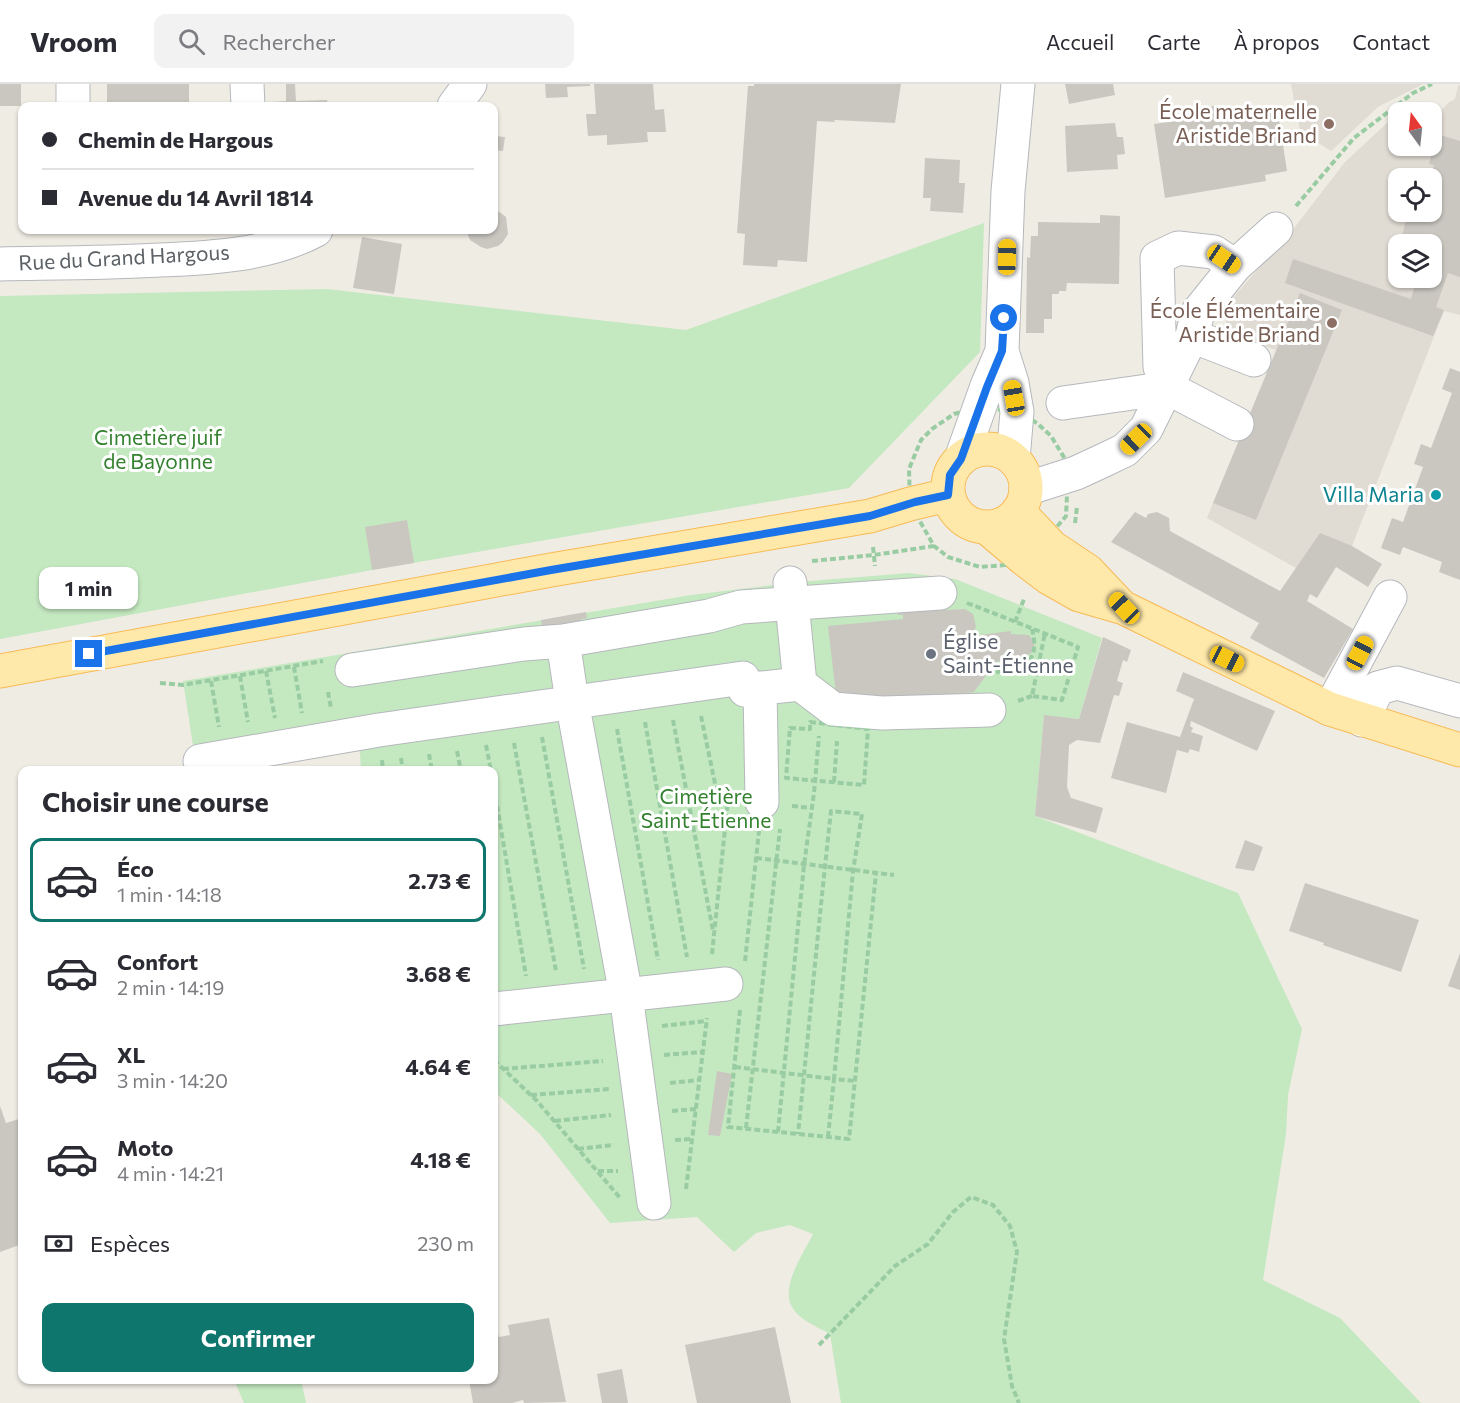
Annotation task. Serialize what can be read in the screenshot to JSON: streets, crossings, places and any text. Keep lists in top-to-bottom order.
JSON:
{
  "streets": {
    "street": ["Rue du Grand Hargous"]
  },
  "parks": ["Cimetière juif de Bayonne", "Cimetière Saint-Étienne"],
  "places": [
    "École maternelle Aristide Briand",
    "École Élémentaire Aristide Briand",
    "Villa Maria",
    "Église Saint-Étienne"
  ],
  "north": "top",
  "page": {
    "header": "Vroom",
    "search": "Rechercher",
    "nav": [
      "Accueil",
      "Carte",
      "À propos",
      "Contact"
    ],
    "banner": ["Chemin de Hargous", "Avenue du 14 Avril 1814"],
    "bubble": "1 min",
    "heading": "Choisir une course",
    "list": [
      {
        "name": "Éco",
        "note": "1 min · 14:18",
        "value": "2.73 €"
      },
      {
        "name": "Confort",
        "note": "2 min · 14:19",
        "value": "3.68 €"
      },
      {
        "name": "XL",
        "note": "3 min · 14:20",
        "value": "4.64 €"
      },
      {
        "name": "Moto",
        "note": "4 min · 14:21",
        "value": "4.18 €"
      }
    ],
    "pay": ["Espèces", "230 m"],
    "buttons": "Confirmer"
  }
}
